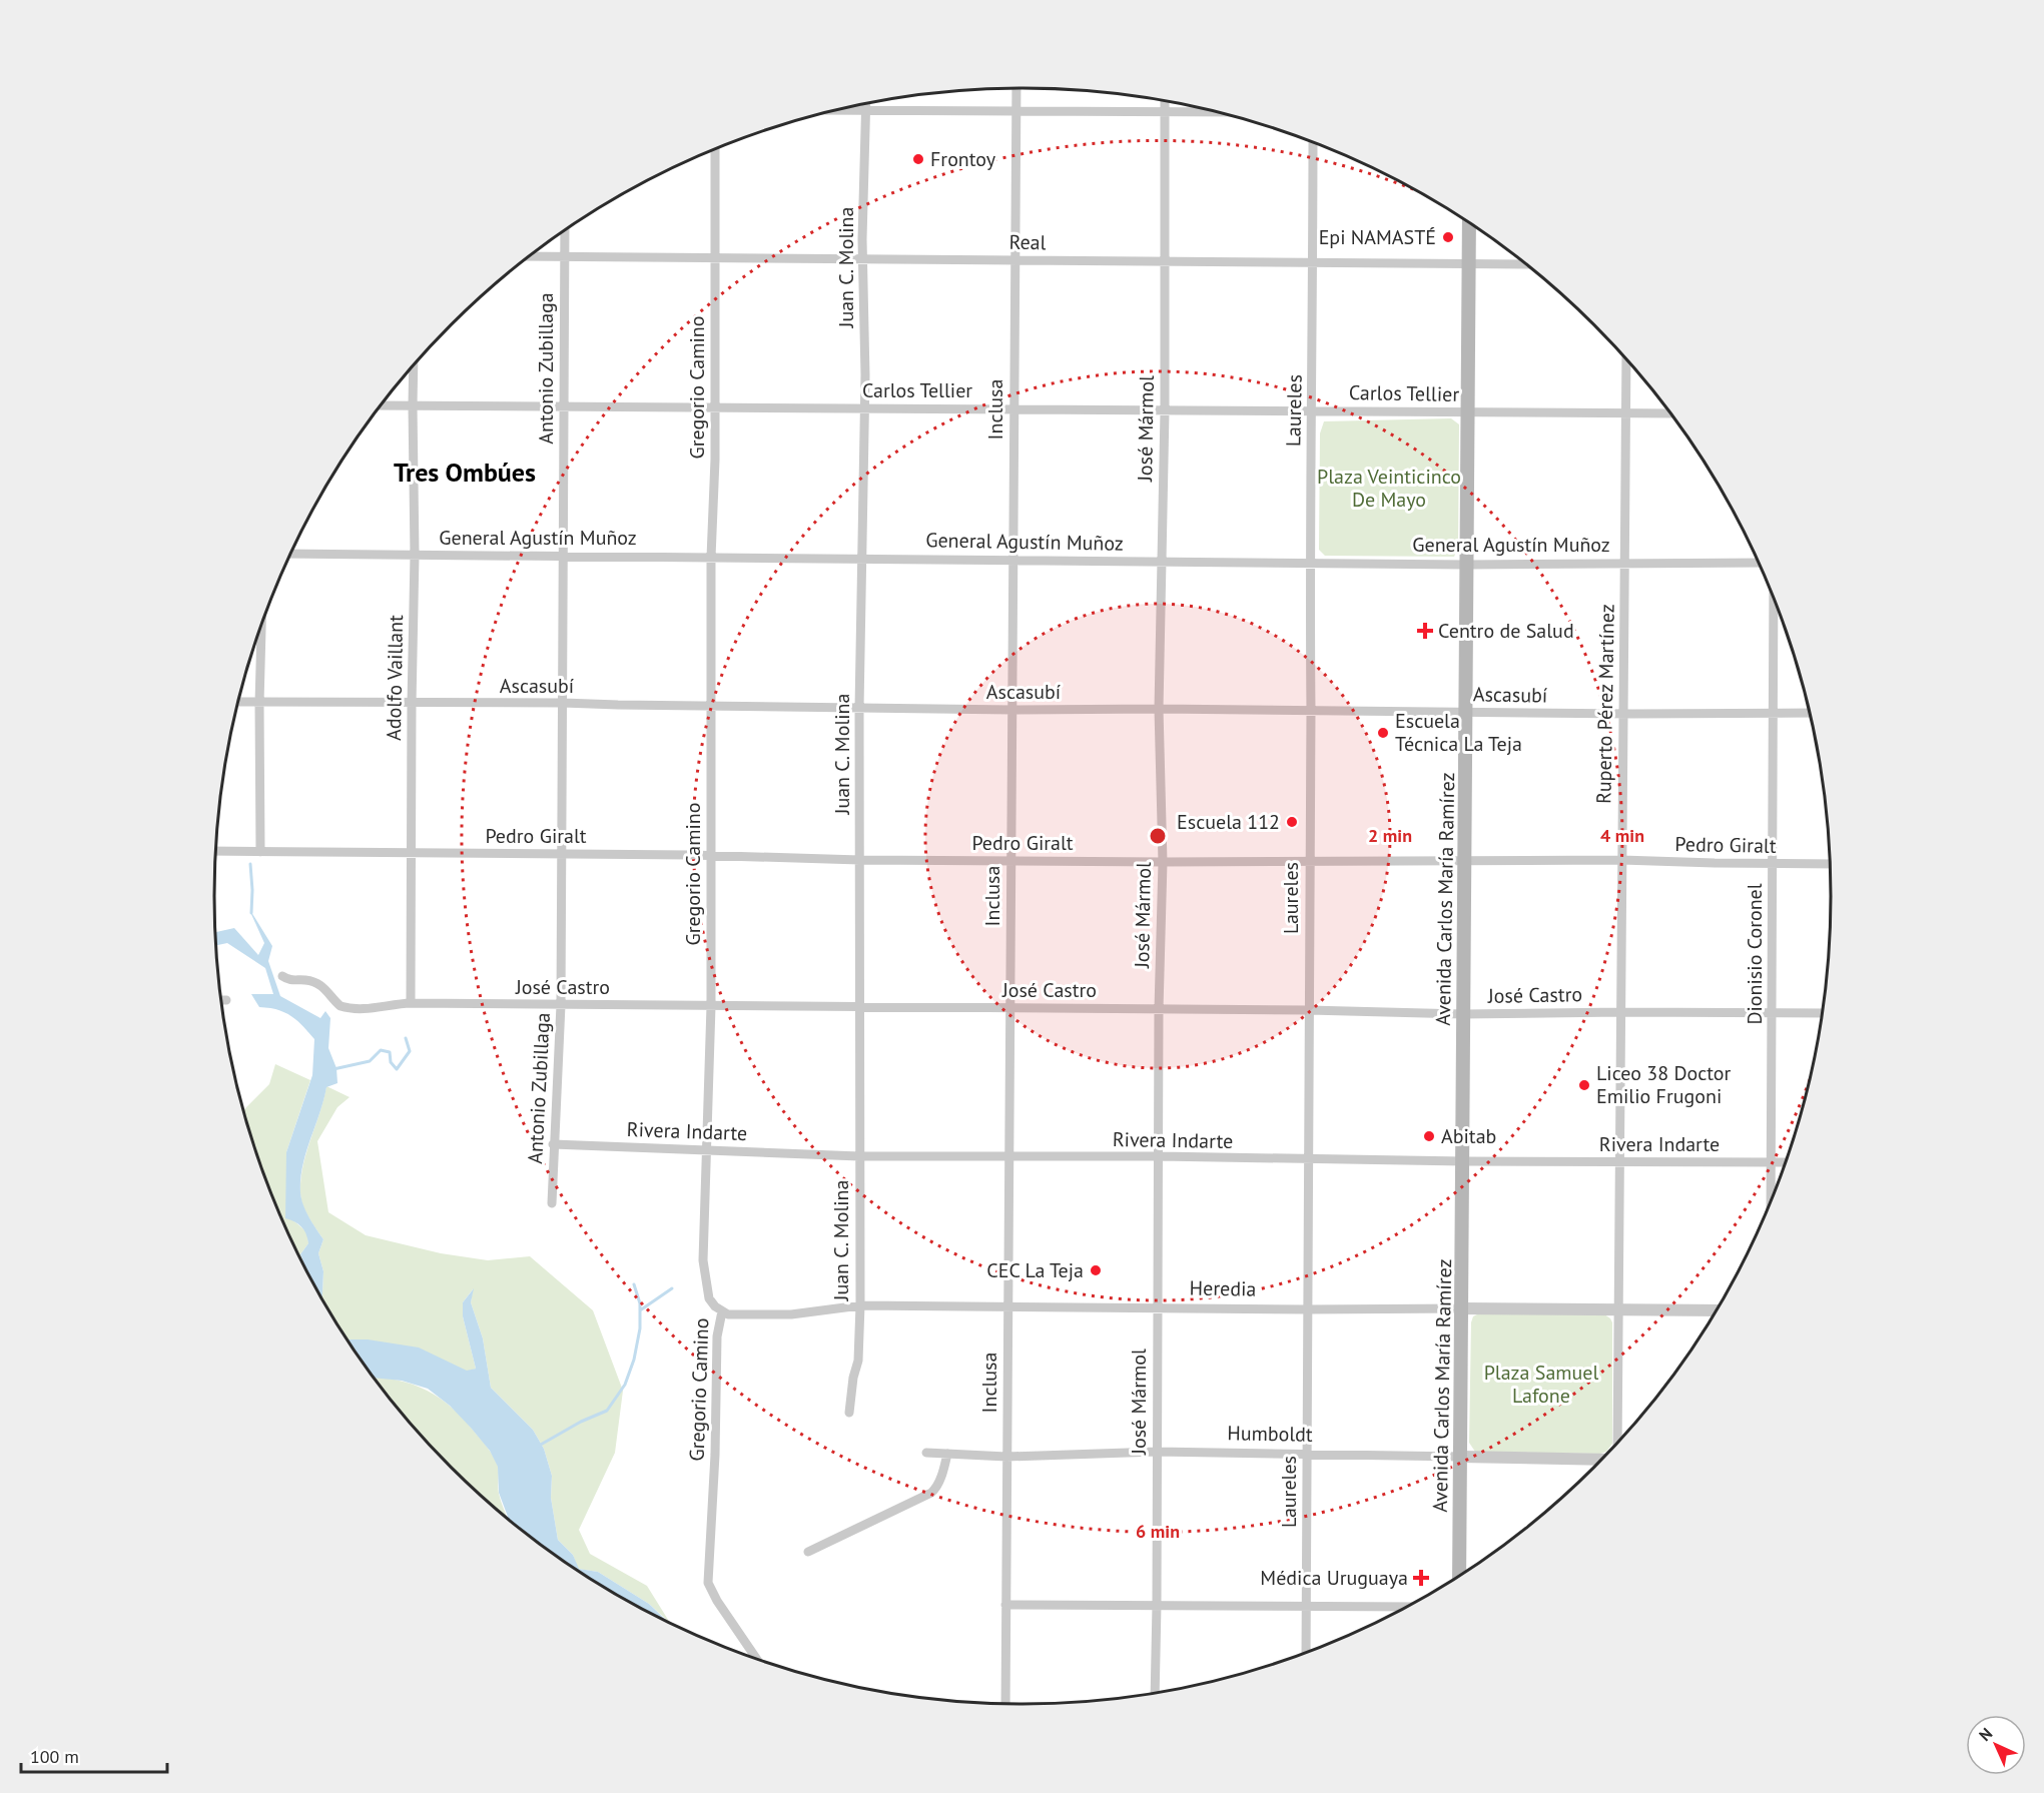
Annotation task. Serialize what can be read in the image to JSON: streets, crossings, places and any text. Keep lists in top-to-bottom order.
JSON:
{
  "streets": {
    "main road": ["Avenida Carlos María Ramírez"],
    "street": [
      "Real",
      "Juan C. Molina",
      "Antonio Zubillaga",
      "Gregorio Camino",
      "Carlos Tellier",
      "Inclusa",
      "Laureles",
      "José Mármol",
      "General Agustín Muñoz",
      "Adolfo Vaillant",
      "Ascasubí",
      "Ruperto Pérez Martínez",
      "Pedro Giralt",
      "Dionisio Coronel",
      "José Castro",
      "Rivera Indarte",
      "Heredia",
      "Humboldt"
    ]
  },
  "crossings": [
    ["Real", "Juan C. Molina"],
    ["Real", "Antonio Zubillaga"],
    ["Real", "Gregorio Camino"],
    ["Real", "Inclusa"],
    ["Real", "Laureles"],
    ["Real", "José Mármol"],
    ["Real", "Avenida Carlos María Ramírez"],
    ["Juan C. Molina", "Carlos Tellier"],
    ["Juan C. Molina", "General Agustín Muñoz"],
    ["Juan C. Molina", "Ascasubí"],
    ["Juan C. Molina", "Pedro Giralt"],
    ["Juan C. Molina", "José Castro"],
    ["Juan C. Molina", "Rivera Indarte"],
    ["Juan C. Molina", "Heredia"],
    ["Antonio Zubillaga", "Carlos Tellier"],
    ["Antonio Zubillaga", "General Agustín Muñoz"],
    ["Antonio Zubillaga", "Ascasubí"],
    ["Antonio Zubillaga", "Pedro Giralt"],
    ["Antonio Zubillaga", "José Castro"],
    ["Antonio Zubillaga", "Rivera Indarte"],
    ["Gregorio Camino", "Carlos Tellier"],
    ["Gregorio Camino", "General Agustín Muñoz"],
    ["Gregorio Camino", "Ascasubí"],
    ["Gregorio Camino", "Pedro Giralt"],
    ["Gregorio Camino", "José Castro"],
    ["Gregorio Camino", "Rivera Indarte"],
    ["Gregorio Camino", "Heredia"],
    ["Carlos Tellier", "Inclusa"],
    ["Carlos Tellier", "Laureles"],
    ["Carlos Tellier", "José Mármol"],
    ["Carlos Tellier", "Adolfo Vaillant"],
    ["Carlos Tellier", "Ruperto Pérez Martínez"],
    ["Carlos Tellier", "Avenida Carlos María Ramírez"],
    ["Inclusa", "General Agustín Muñoz"],
    ["Inclusa", "Ascasubí"],
    ["Inclusa", "Pedro Giralt"],
    ["Inclusa", "José Castro"],
    ["Inclusa", "Rivera Indarte"],
    ["Inclusa", "Heredia"],
    ["Inclusa", "Humboldt"],
    ["Laureles", "General Agustín Muñoz"],
    ["Laureles", "Ascasubí"],
    ["Laureles", "Pedro Giralt"],
    ["Laureles", "José Castro"],
    ["Laureles", "Rivera Indarte"],
    ["Laureles", "Heredia"],
    ["Laureles", "Humboldt"],
    ["José Mármol", "General Agustín Muñoz"],
    ["José Mármol", "Ascasubí"],
    ["José Mármol", "Pedro Giralt"],
    ["José Mármol", "José Castro"],
    ["José Mármol", "Rivera Indarte"],
    ["José Mármol", "Heredia"],
    ["José Mármol", "Humboldt"],
    ["General Agustín Muñoz", "Adolfo Vaillant"],
    ["General Agustín Muñoz", "Ruperto Pérez Martínez"],
    ["General Agustín Muñoz", "Avenida Carlos María Ramírez"],
    ["Adolfo Vaillant", "Ascasubí"],
    ["Adolfo Vaillant", "Pedro Giralt"],
    ["Adolfo Vaillant", "José Castro"],
    ["Ascasubí", "Ruperto Pérez Martínez"],
    ["Ascasubí", "Avenida Carlos María Ramírez"],
    ["Ascasubí", "Dionisio Coronel"],
    ["Ruperto Pérez Martínez", "Pedro Giralt"],
    ["Ruperto Pérez Martínez", "José Castro"],
    ["Ruperto Pérez Martínez", "Rivera Indarte"],
    ["Ruperto Pérez Martínez", "Heredia"],
    ["Pedro Giralt", "Avenida Carlos María Ramírez"],
    ["Pedro Giralt", "Dionisio Coronel"],
    ["Avenida Carlos María Ramírez", "José Castro"],
    ["Avenida Carlos María Ramírez", "Rivera Indarte"],
    ["Avenida Carlos María Ramírez", "Heredia"],
    ["Avenida Carlos María Ramírez", "Humboldt"],
    ["Dionisio Coronel", "José Castro"],
    ["Dionisio Coronel", "Rivera Indarte"]
  ],
  "districts": ["Tres Ombúes"],
  "parks": ["Plaza Veinticinco De Mayo", "Plaza Samuel Lafone"],
  "places": {
    "other": [
      "Frontoy",
      "Epi NAMASTÉ",
      "Escuela Técnica La Teja",
      "Escuela 112",
      "Liceo 38 Doctor Emilio Frugoni",
      "Abitab",
      "CEC La Teja"
    ],
    "health": ["Centro de Salud", "Médica Uruguaya"]
  },
  "scale_bar": "100 m",
  "north": "top left",
  "rings": ["2 min", "4 min", "6 min"]
}
